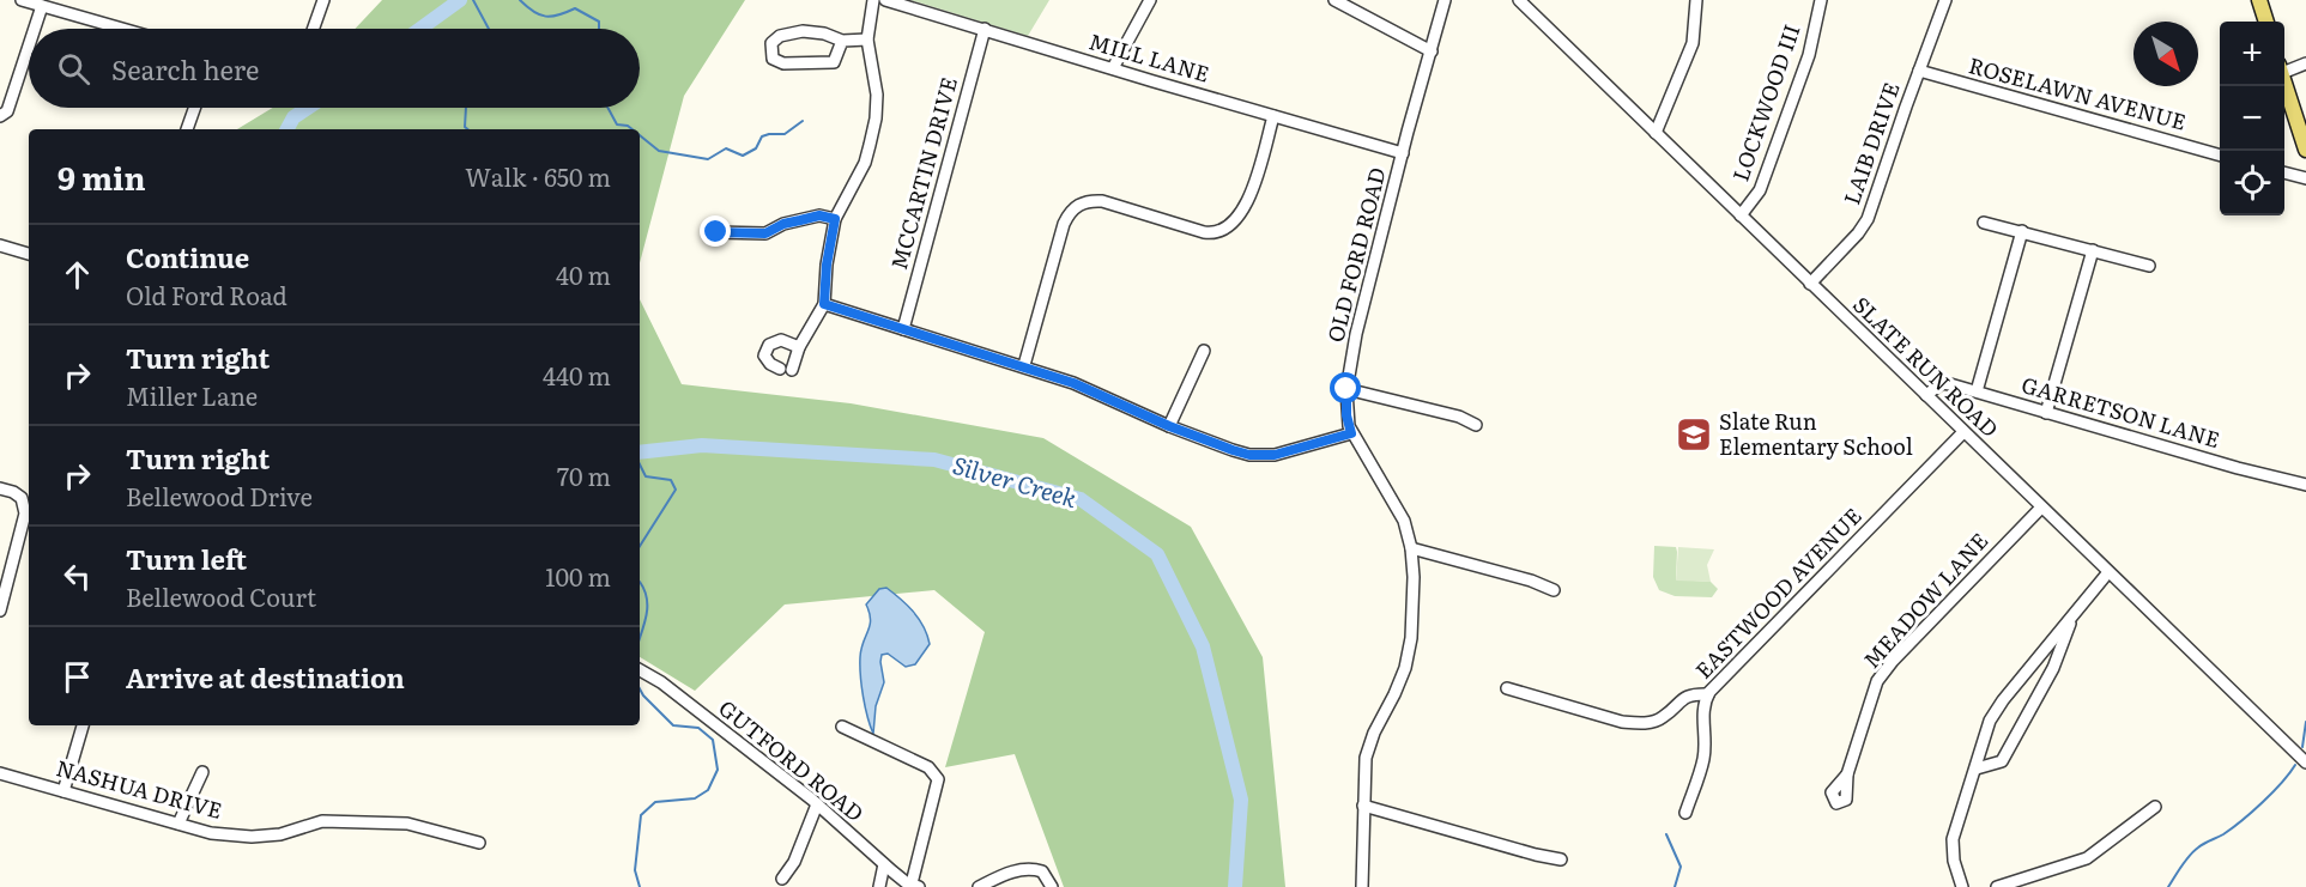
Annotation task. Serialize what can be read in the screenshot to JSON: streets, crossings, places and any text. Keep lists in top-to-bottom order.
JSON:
{
  "streets": {
    "street": [
      "MILL LANE",
      "ROSELAWN AVENUE",
      "LOCKWOOD III",
      "LAIB DRIVE",
      "MCCARTIN DRIVE",
      "OLD FORD ROAD",
      "SLATE RUN ROAD",
      "GARRETSON LANE",
      "EASTWOOD AVENUE",
      "MEADOW LANE",
      "GUTFORD ROAD",
      "NASHUA DRIVE"
    ]
  },
  "crossings": [
    ["MILL LANE", "MCCARTIN DRIVE"],
    ["MILL LANE", "OLD FORD ROAD"],
    ["ROSELAWN AVENUE", "LAIB DRIVE"],
    ["LOCKWOOD III", "SLATE RUN ROAD"],
    ["LAIB DRIVE", "SLATE RUN ROAD"],
    ["SLATE RUN ROAD", "GARRETSON LANE"],
    ["SLATE RUN ROAD", "EASTWOOD AVENUE"],
    ["SLATE RUN ROAD", "MEADOW LANE"]
  ],
  "water": ["Silver Creek"],
  "places": {
    "school or university": ["Slate Run Elementary School"]
  },
  "north": "bottom right",
  "page": {
    "map_buttons": ["+", "−"],
    "search": "Search here",
    "heading": ["9 min", "Walk · 650 m"],
    "list": [
      ["Continue", "Old Ford Road", "40 m"],
      ["Turn right", "Miller Lane", "440 m"],
      ["Turn right", "Bellewood Drive", "70 m"],
      ["Turn left", "Bellewood Court", "100 m"],
      "Arrive at destination"
    ]
  }
}
